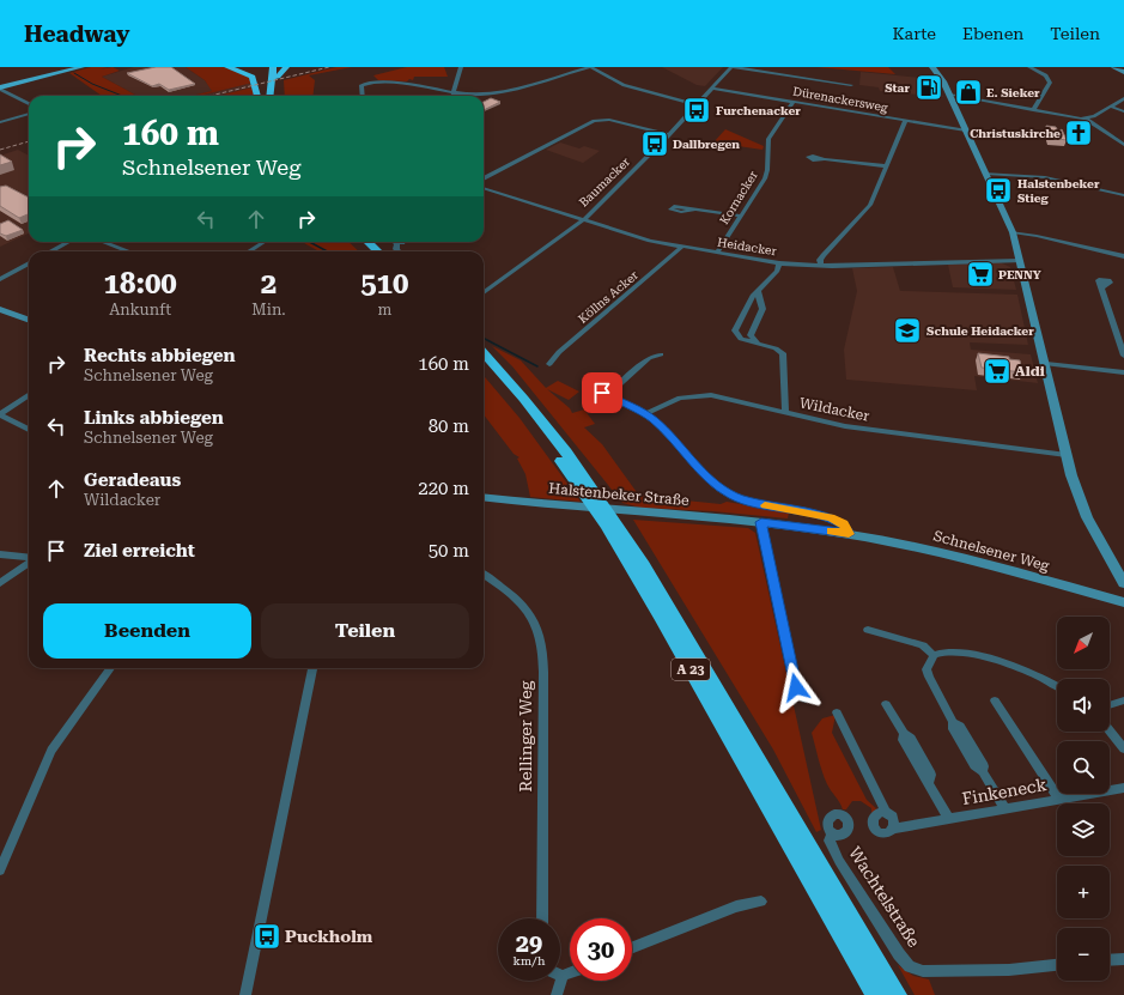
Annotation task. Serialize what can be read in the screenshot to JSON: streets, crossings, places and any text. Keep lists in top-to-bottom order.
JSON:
{
  "streets": {
    "highway": ["A 23"],
    "main road": ["Halstenbeker Straße", "Schnelsener Weg"],
    "street": [
      "Dürenackersweg",
      "Baumacker",
      "Kornacker",
      "Heidacker",
      "Köllns Acker",
      "Wildacker",
      "Rellinger Weg",
      "Finkeneck",
      "Wachtelstraße"
    ]
  },
  "crossings": [
    ["Dürenackersweg", "Baumacker"],
    ["Dürenackersweg", "Kornacker"],
    ["Baumacker", "Heidacker"],
    ["Kornacker", "Heidacker"],
    ["Heidacker", "Köllns Acker"],
    ["Halstenbeker Straße", "Schnelsener Weg"]
  ],
  "places": {
    "fuel station": ["Star"],
    "shop": ["E. Sieker"],
    "bus stop": [
      "Furchenacker",
      "Dallbregen",
      "Halstenbeker Stieg",
      "Puckholm"
    ],
    "church": ["Christuskirche"],
    "supermarket": ["PENNY", "Aldi"],
    "school or university": ["Schule Heidacker"]
  },
  "north": "bottom left",
  "page": {
    "header": "Headway",
    "nav": ["Karte", "Ebenen", "Teilen"],
    "turn": ["160 m", "Schnelsener Weg"],
    "eta": [
      "18:00",
      "Ankunft",
      "2",
      "Min.",
      "510",
      "m"
    ],
    "list": [
      {
        "name": "Rechts abbiegen",
        "note": "Schnelsener Weg",
        "value": "160 m"
      },
      {
        "name": "Links abbiegen",
        "note": "Schnelsener Weg",
        "value": "80 m"
      },
      {
        "name": "Geradeaus",
        "note": "Wildacker",
        "value": "220 m"
      },
      {
        "name": "Ziel erreicht",
        "value": "50 m"
      }
    ],
    "buttons": ["Beenden", "Teilen"],
    "map_buttons": ["+", "−"],
    "speed": "29 km/h",
    "limit": "30"
  }
}
